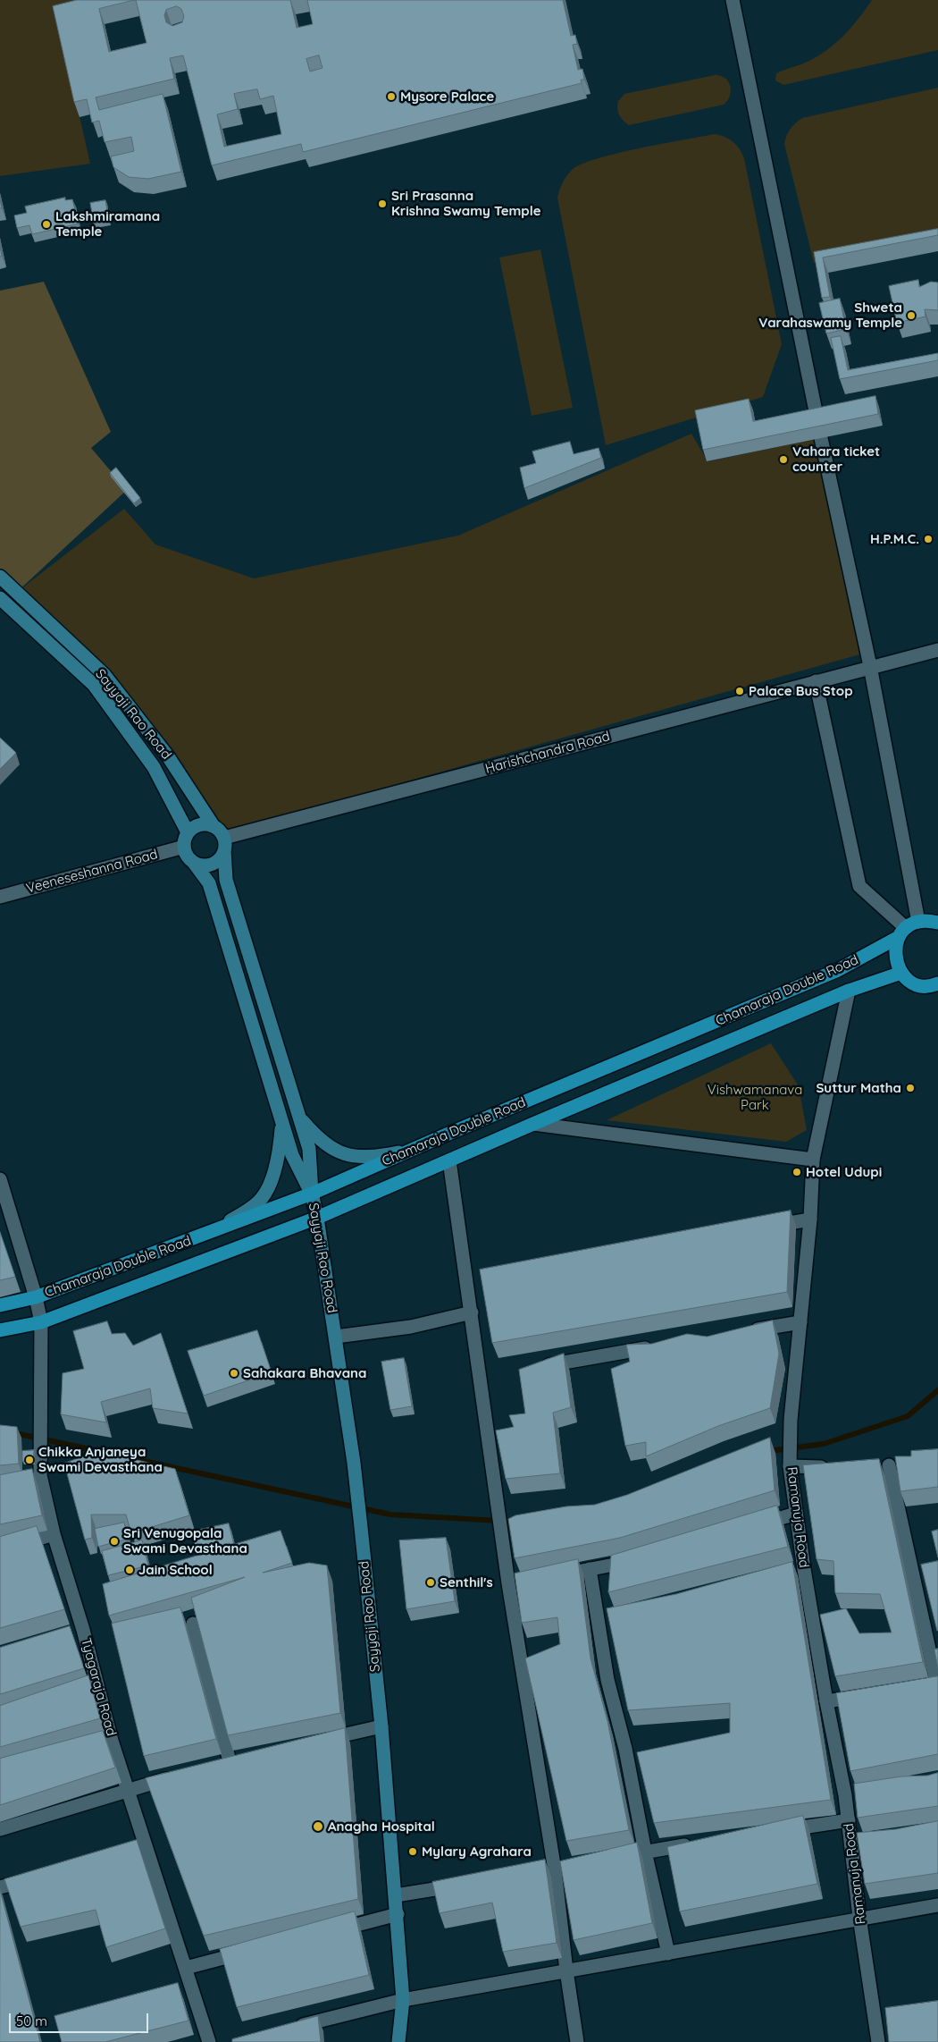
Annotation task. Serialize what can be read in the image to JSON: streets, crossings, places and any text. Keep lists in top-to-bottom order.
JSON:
{
  "streets": {
    "main road": ["Sayyaji Rao Road", "Chamaraja Double Road"],
    "street": [
      "Harishchandra Road",
      "Veeneseshanna Road",
      "Ramanuja Road",
      "Tyagaraja Road"
    ]
  },
  "crossings": [
    ["Sayyaji Rao Road", "Harishchandra Road"],
    ["Sayyaji Rao Road", "Veeneseshanna Road"],
    ["Sayyaji Rao Road", "Chamaraja Double Road"],
    ["Harishchandra Road", "Veeneseshanna Road"],
    ["Chamaraja Double Road", "Ramanuja Road"],
    ["Chamaraja Double Road", "Tyagaraja Road"]
  ],
  "parks": ["Vishwamanava Park"],
  "places": [
    "Mysore Palace",
    "Sri Prasanna Krishna Swamy Temple",
    "Lakshmiramana Temple",
    "Shweta Varahaswamy Temple",
    "Vahara ticket counter",
    "H.P.M.C.",
    "Palace Bus Stop",
    "Suttur Matha",
    "Hotel Udupi",
    "Sahakara Bhavana",
    "Chikka Anjaneya Swami Devasthana",
    "Sri Venugopala Swami Devasthana",
    "Jain School",
    "Senthil's",
    "Anagha Hospital",
    "Mylary Agrahara"
  ],
  "scale_bar": "50 m"
}
